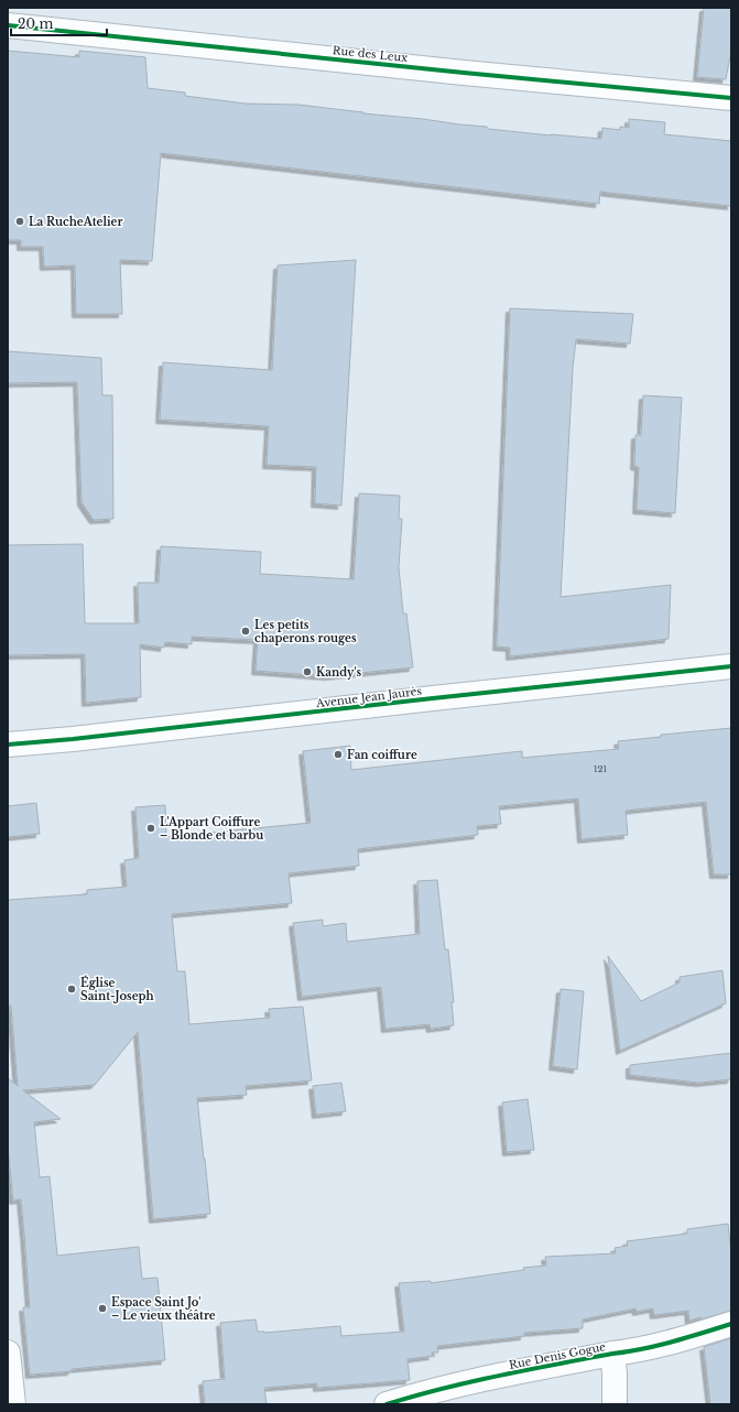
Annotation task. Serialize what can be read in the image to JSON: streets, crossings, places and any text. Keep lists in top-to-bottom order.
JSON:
{
  "streets": {
    "street": ["Rue des Leux", "Avenue Jean Jaurès", "Rue Denis Gogue"]
  },
  "places": [
    "La RucheAtelier",
    "Les petits chaperons rouges",
    "Kandy's",
    "Fan coiffure",
    "L'Appart Coiffure – Blonde et barbu",
    "Église Saint-Joseph",
    "Espace Saint Jo' – Le vieux théâtre"
  ],
  "house_numbers": ["121"],
  "scale_bar": "20 m"
}
